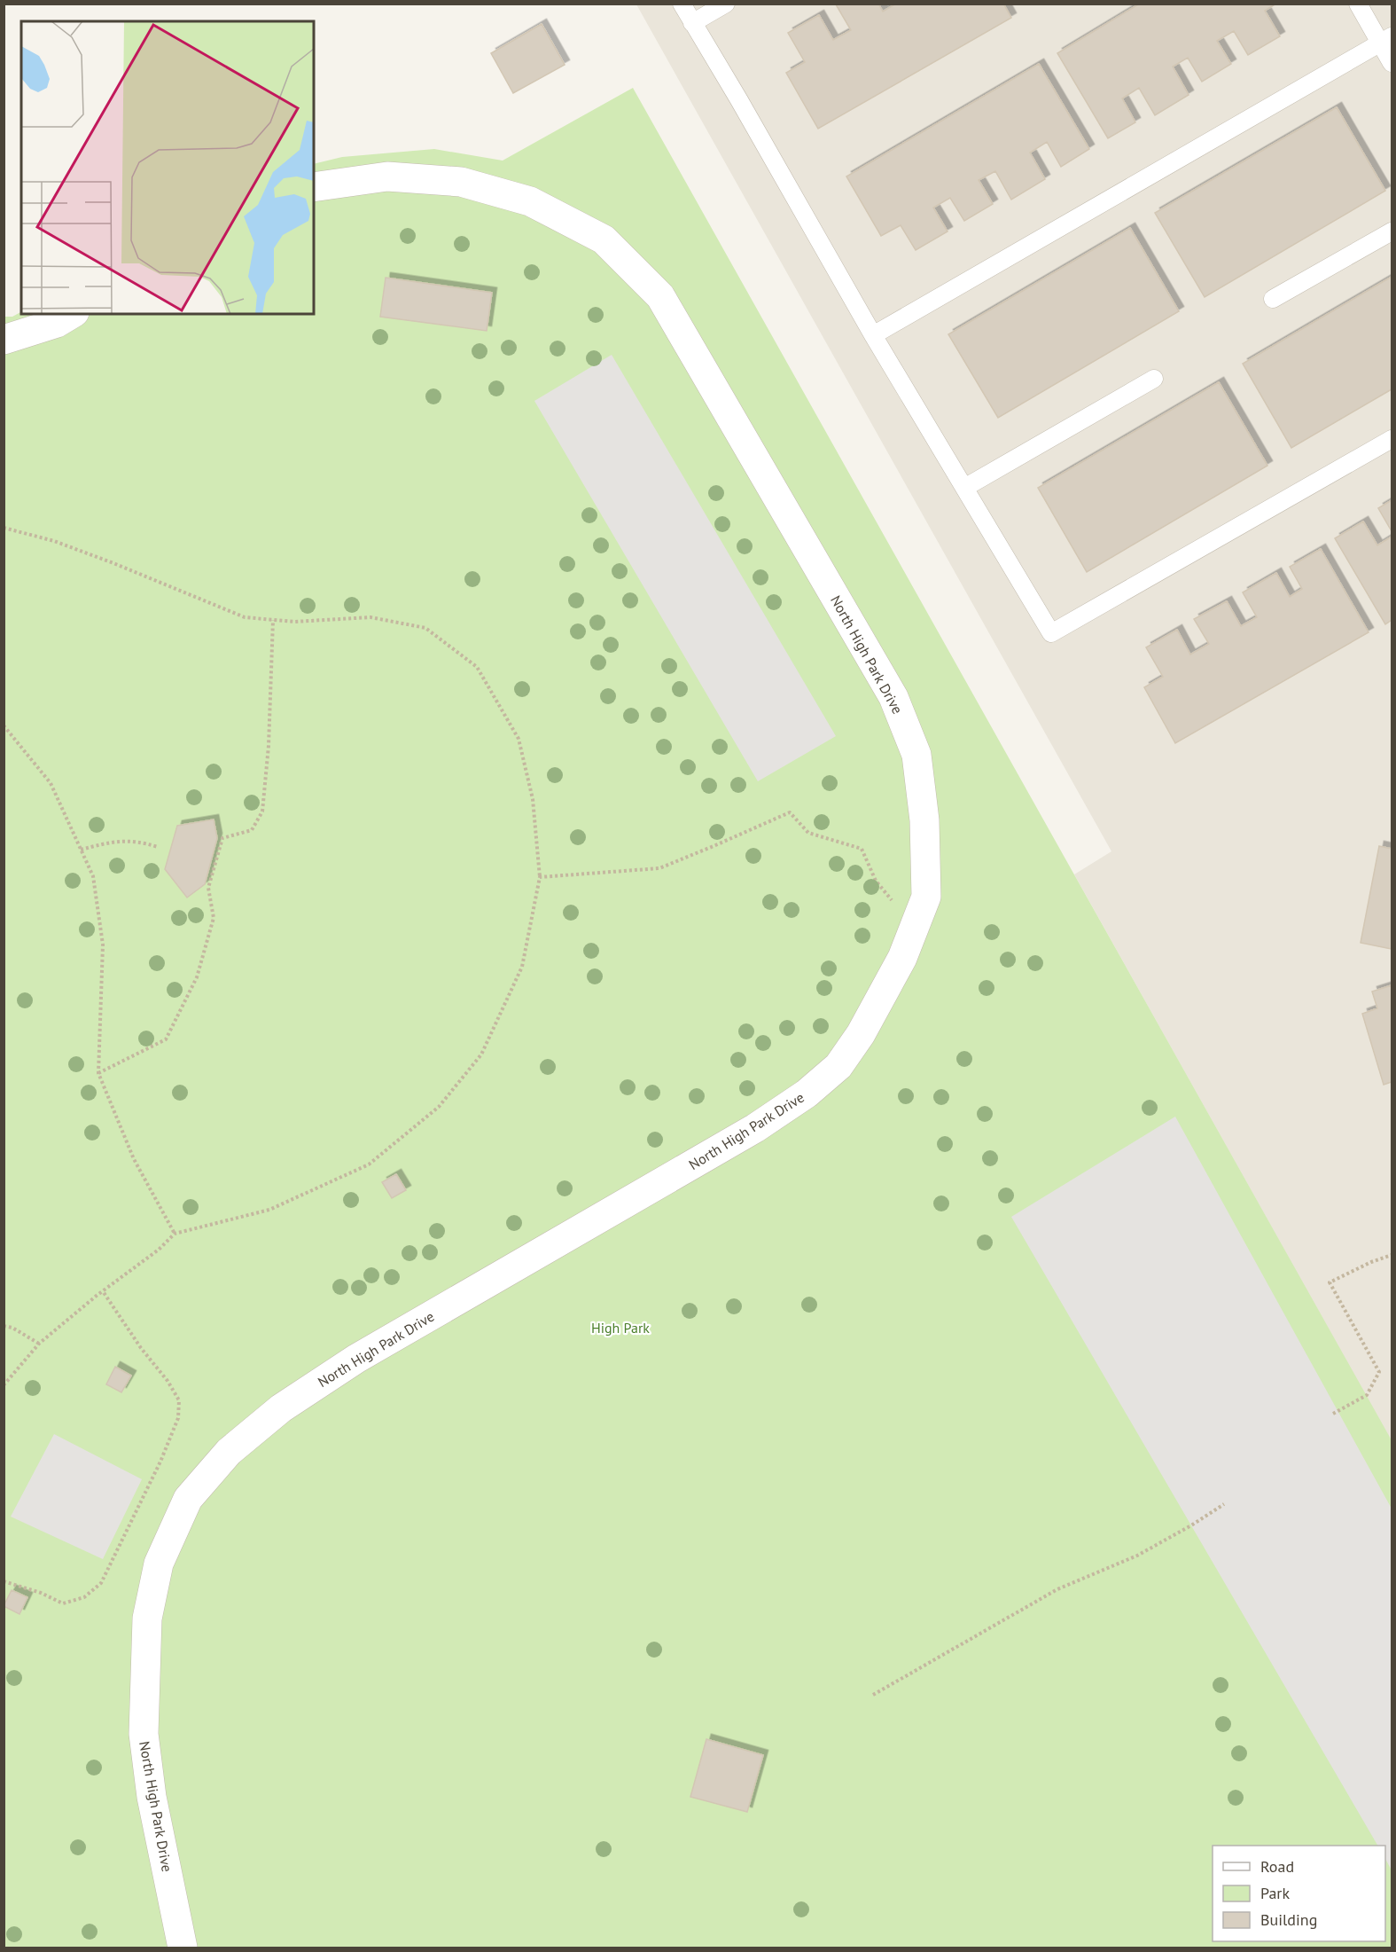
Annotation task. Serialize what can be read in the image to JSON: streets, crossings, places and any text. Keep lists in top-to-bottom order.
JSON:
{
  "streets": {
    "street": ["North High Park Drive"]
  },
  "parks": ["High Park"],
  "legend": ["Road", "Park", "Building"]
}
